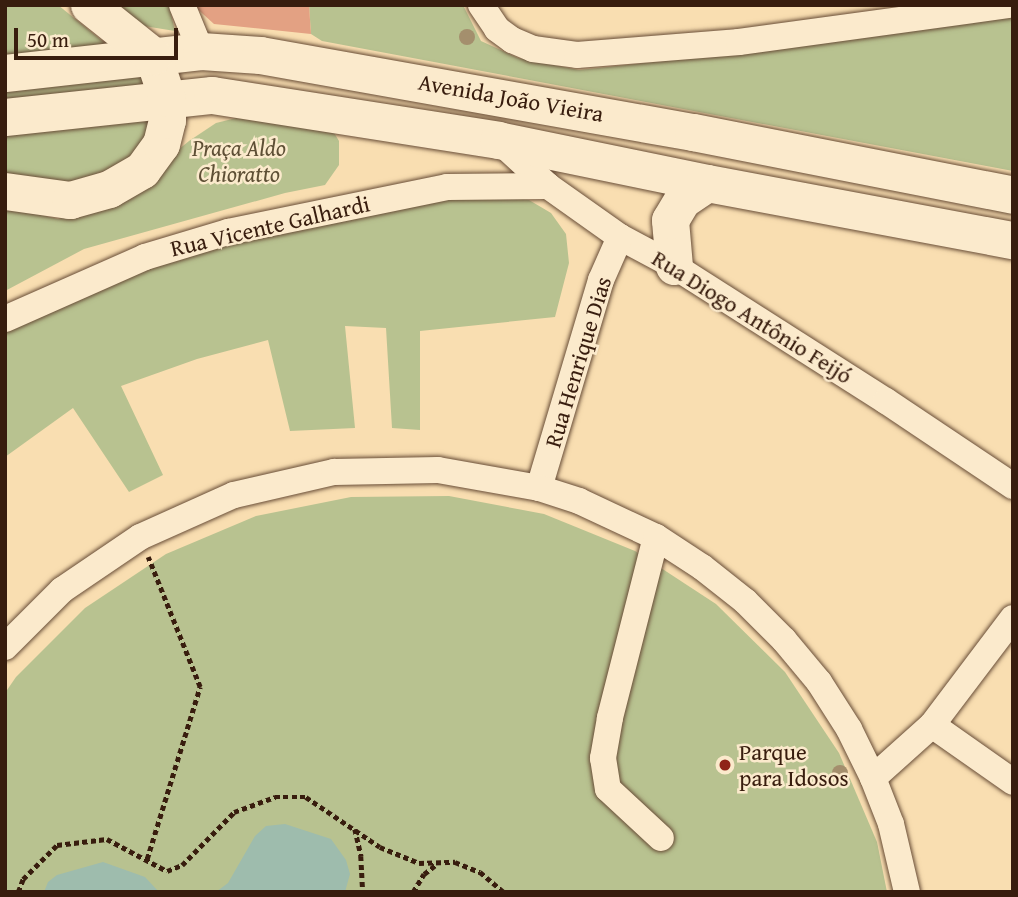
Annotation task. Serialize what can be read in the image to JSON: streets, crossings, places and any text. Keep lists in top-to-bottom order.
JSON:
{
  "streets": {
    "main road": ["Avenida João Vieira"],
    "street": ["Rua Vicente Galhardi", "Rua Diogo Antônio Feijó", "Rua Henrique Dias"]
  },
  "crossings": [
    ["Avenida João Vieira", "Rua Diogo Antônio Feijó"],
    ["Rua Vicente Galhardi", "Rua Diogo Antônio Feijó"],
    ["Rua Diogo Antônio Feijó", "Rua Henrique Dias"]
  ],
  "parks": ["Praça Aldo Chioratto"],
  "places": ["Parque para Idosos"],
  "scale_bar": "50 m"
}
